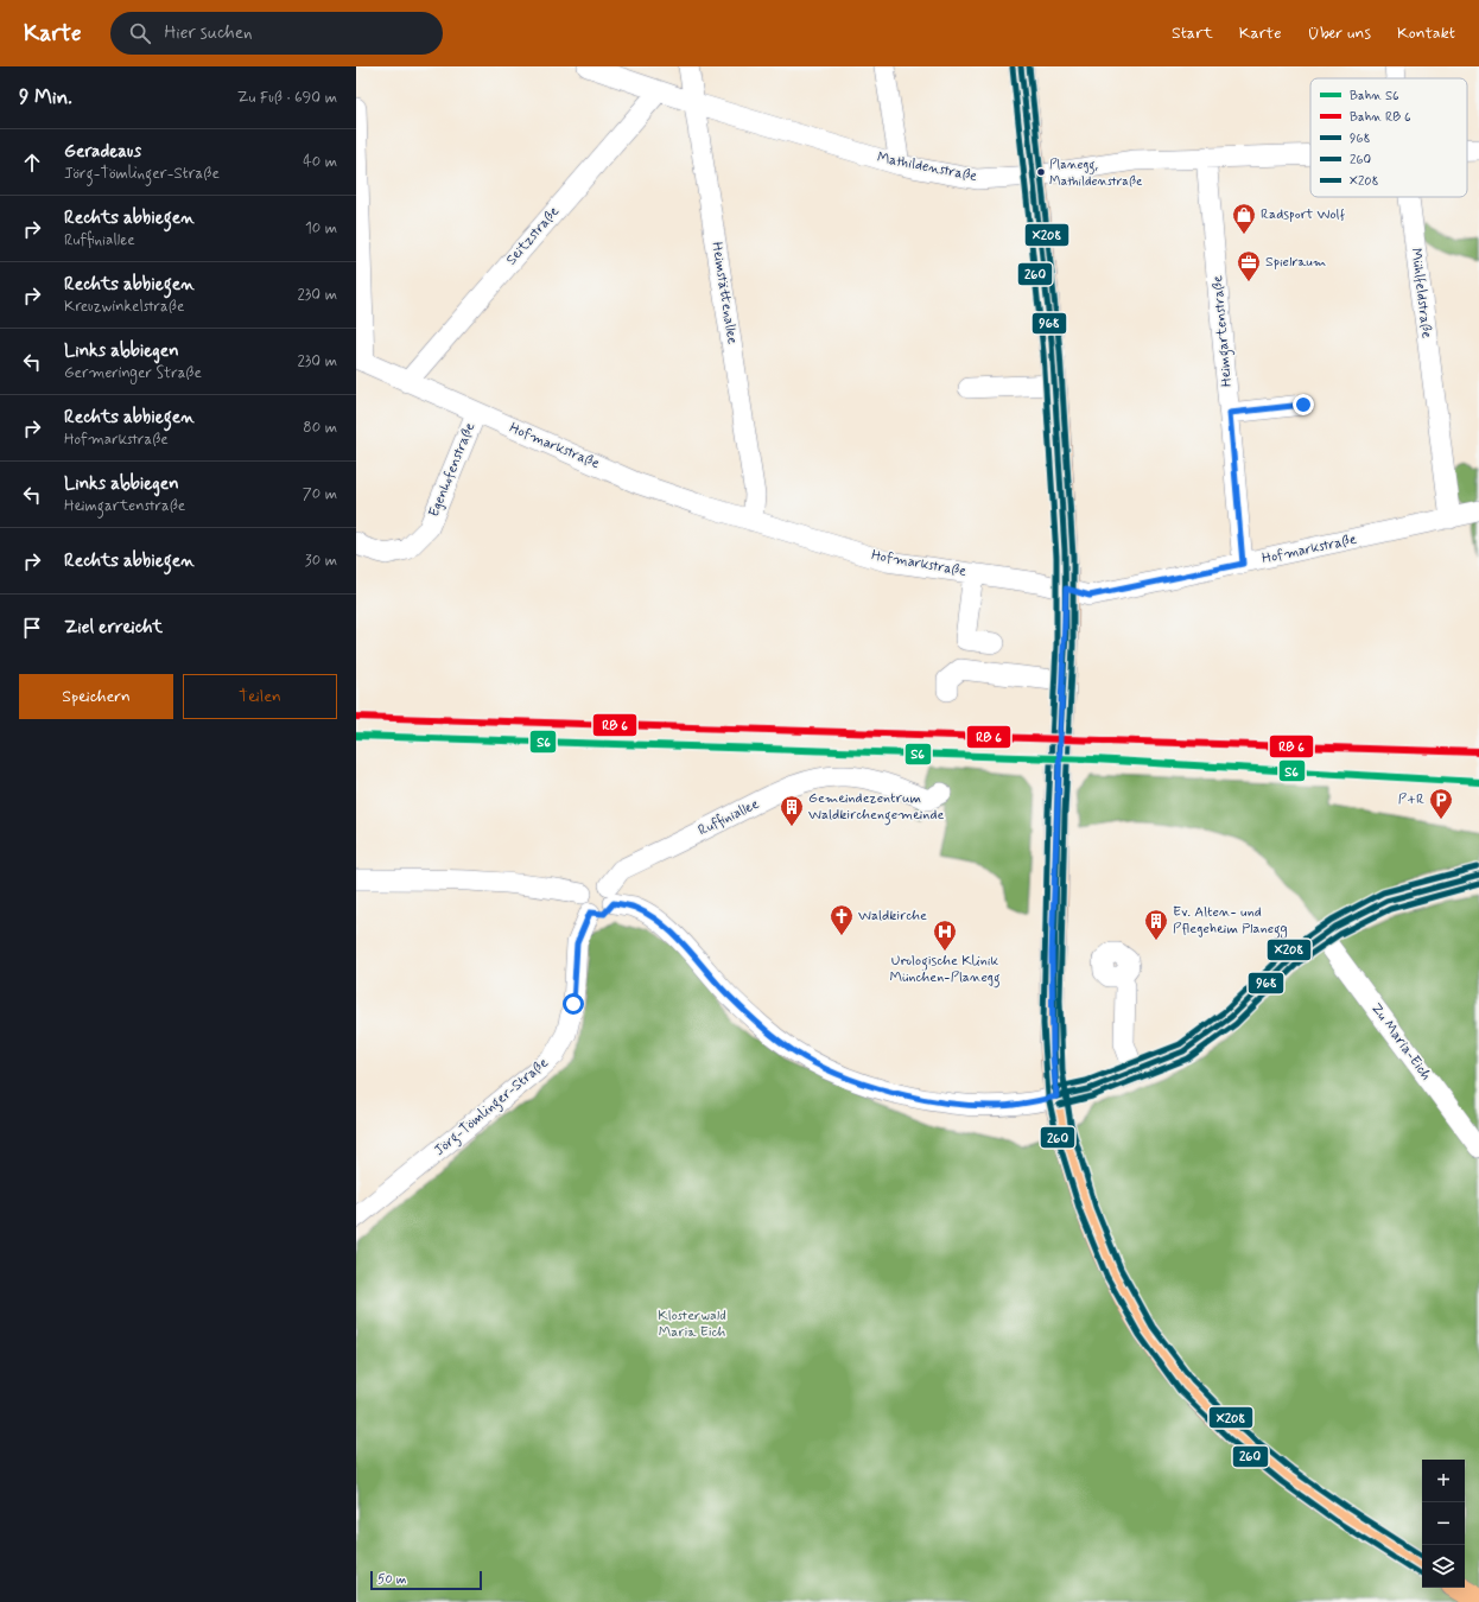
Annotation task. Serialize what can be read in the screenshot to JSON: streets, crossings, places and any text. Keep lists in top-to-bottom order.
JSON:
{
  "streets": {
    "street": [
      "Mathildenstraße",
      "Seitzstraße",
      "Heimstättenallee",
      "Mühlfeldstraße",
      "Heimgartenstraße",
      "Hofmarkstraße",
      "Egenhofenstraße",
      "Ruffiniallee",
      "Zu Maria-Eich",
      "Jörg-Tömlinger-Straße"
    ]
  },
  "crossings": [
    ["Mathildenstraße", "Seitzstraße"],
    ["Mathildenstraße", "Heimstättenallee"],
    ["Mathildenstraße", "Heimgartenstraße"],
    ["Seitzstraße", "Hofmarkstraße"],
    ["Heimstättenallee", "Hofmarkstraße"],
    ["Mühlfeldstraße", "Hofmarkstraße"],
    ["Heimgartenstraße", "Hofmarkstraße"],
    ["Hofmarkstraße", "Egenhofenstraße"],
    ["Ruffiniallee", "Jörg-Tömlinger-Straße"]
  ],
  "parks": ["Klosterwald Maria Eich"],
  "places": {
    "other": ["Planegg, Mathildenstraße"],
    "shop": ["Radsport Wolf"],
    "office": ["Spielraum"],
    "parking": ["P+R"],
    "building": ["Gemeindezentrum Waldkirchengemeinde", "Ev. Alten- und Pflegeheim Planegg"],
    "church": ["Waldkirche"],
    "hospital": ["Urologische Klinik München-Planegg"]
  },
  "lines": [
    "transit line 968",
    "transit line X208",
    "transit line 260",
    "rail line S6"
  ],
  "legend": [
    "Bahn S6",
    "Bahn RB 6",
    "968",
    "260",
    "X208"
  ],
  "scale_bar": "50 m",
  "page": {
    "header": "Karte",
    "search": "Hier suchen",
    "nav": [
      "Start",
      "Karte",
      "Über uns",
      "Kontakt"
    ],
    "heading": ["9 Min.", "Zu Fuß · 690 m"],
    "list": [
      ["Geradeaus", "Jörg-Tömlinger-Straße", "40 m"],
      ["Rechts abbiegen", "Ruffiniallee", "10 m"],
      ["Rechts abbiegen", "Kreuzwinkelstraße", "230 m"],
      ["Links abbiegen", "Germeringer Straße", "230 m"],
      ["Rechts abbiegen", "Hofmarkstraße", "80 m"],
      ["Links abbiegen", "Heimgartenstraße", "70 m"],
      ["Rechts abbiegen", "30 m"],
      "Ziel erreicht"
    ],
    "buttons": ["Speichern", "Teilen"],
    "map_buttons": ["+", "−"],
    "scale": "50 m"
  }
}
